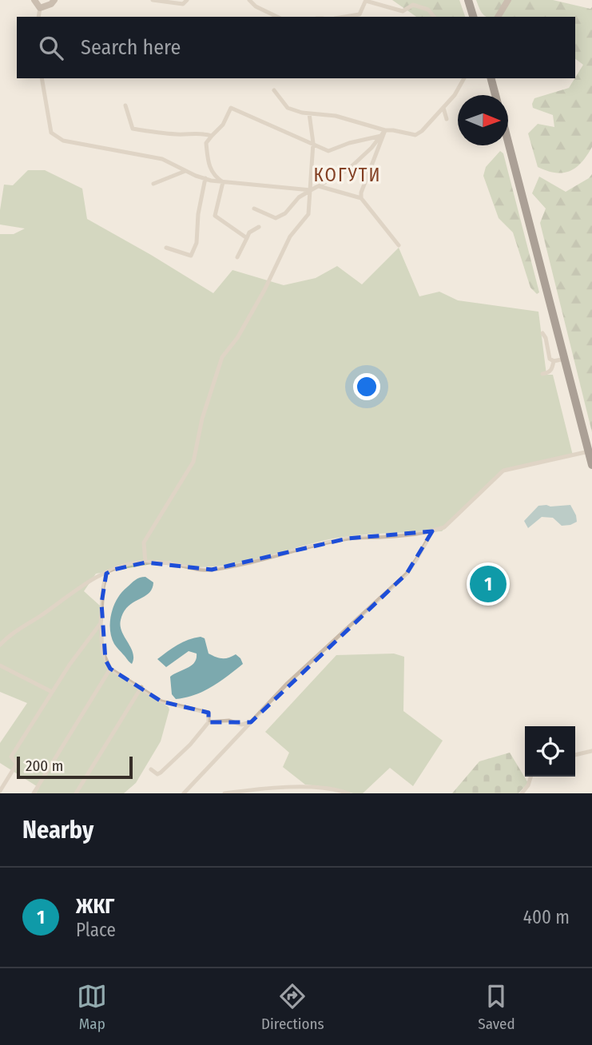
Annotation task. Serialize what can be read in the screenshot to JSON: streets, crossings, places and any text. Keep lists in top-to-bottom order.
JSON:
{
  "districts": ["КОГУТИ"],
  "scale_bar": "200 m",
  "north": "right",
  "page": {
    "search": "Search here",
    "pins": "1",
    "scale": "200 m",
    "heading": "Nearby",
    "list": [
      {
        "mark": "1",
        "name": "ЖКГ",
        "note": "Place",
        "value": "400 m"
      }
    ],
    "nav": ["Map", "Directions", "Saved"]
  }
}
